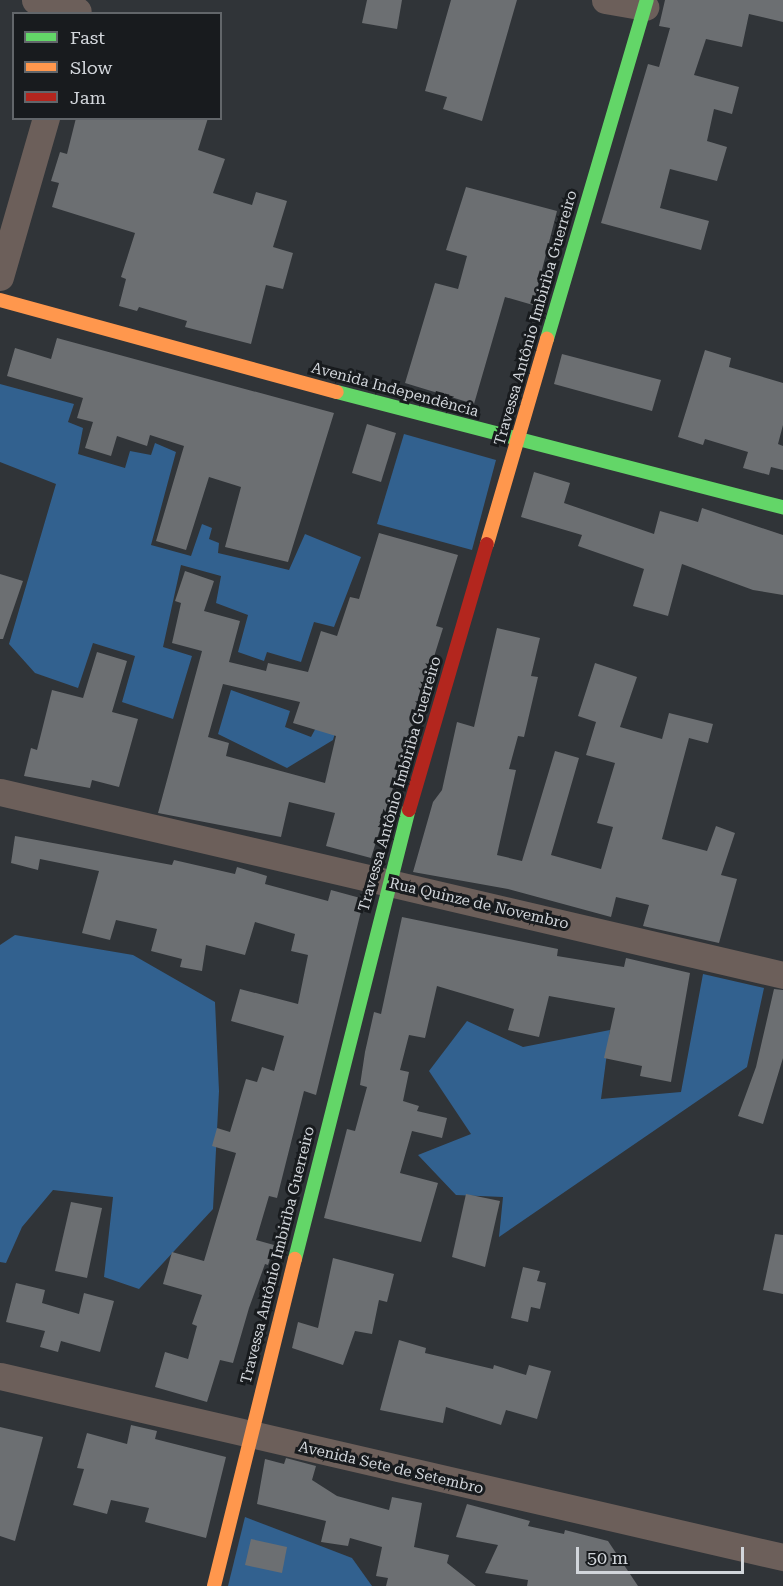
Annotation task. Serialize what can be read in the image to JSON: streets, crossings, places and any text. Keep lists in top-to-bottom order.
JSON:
{
  "streets": {
    "street": [
      "Travessa Antônio Imbiriba Guerreiro",
      "Avenida Independência",
      "Rua Quinze de Novembro",
      "Avenida Sete de Setembro"
    ]
  },
  "crossings": [
    ["Travessa Antônio Imbiriba Guerreiro", "Avenida Independência"],
    ["Travessa Antônio Imbiriba Guerreiro", "Rua Quinze de Novembro"],
    ["Travessa Antônio Imbiriba Guerreiro", "Avenida Sete de Setembro"]
  ],
  "legend": ["Fast", "Slow", "Jam"],
  "scale_bar": "50 m"
}
